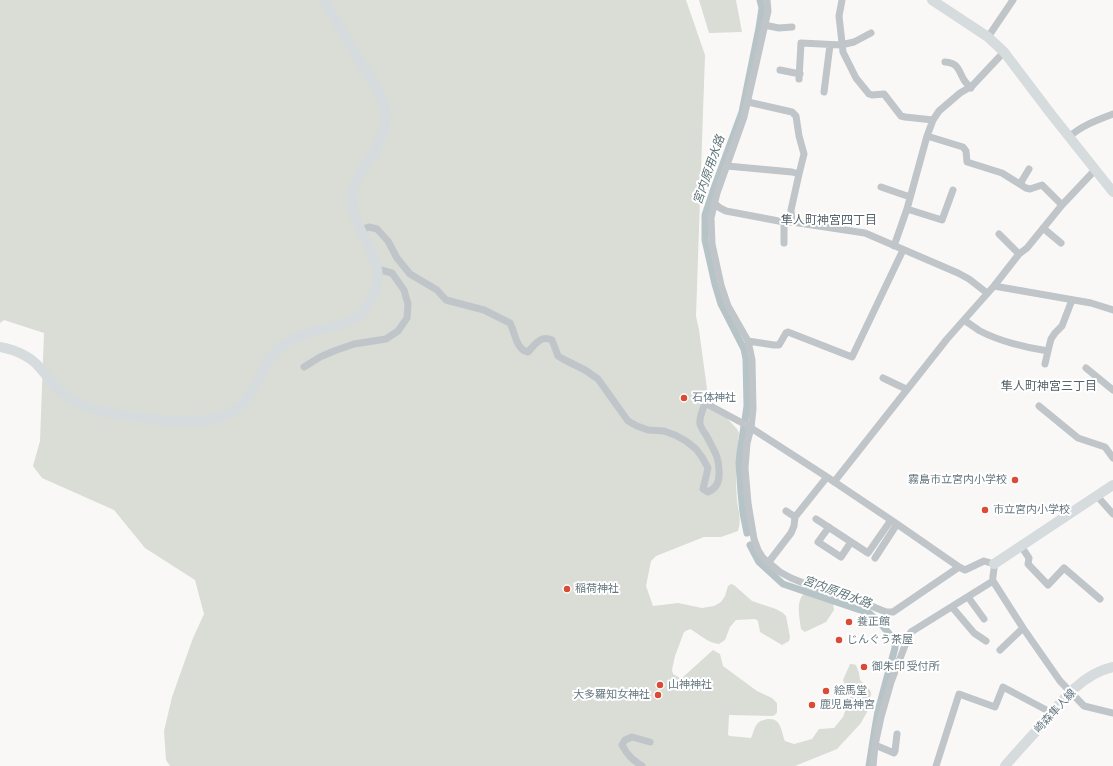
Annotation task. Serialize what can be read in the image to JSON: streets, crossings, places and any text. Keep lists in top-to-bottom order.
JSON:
{
  "streets": {
    "street": ["崎森隼人線"]
  },
  "districts": ["隼人町神宮四丁目", "隼人町神宮三丁目"],
  "water": ["宮内原用水路"],
  "places": [
    "石体神社",
    "霧島市立宮内小学校",
    "市立宮内小学校",
    "稲荷神社",
    "養正館",
    "じんぐう茶屋",
    "御朱印 受付所",
    "山神神社",
    "絵馬堂",
    "大多羅知女神社",
    "鹿児島神宮"
  ]
}
